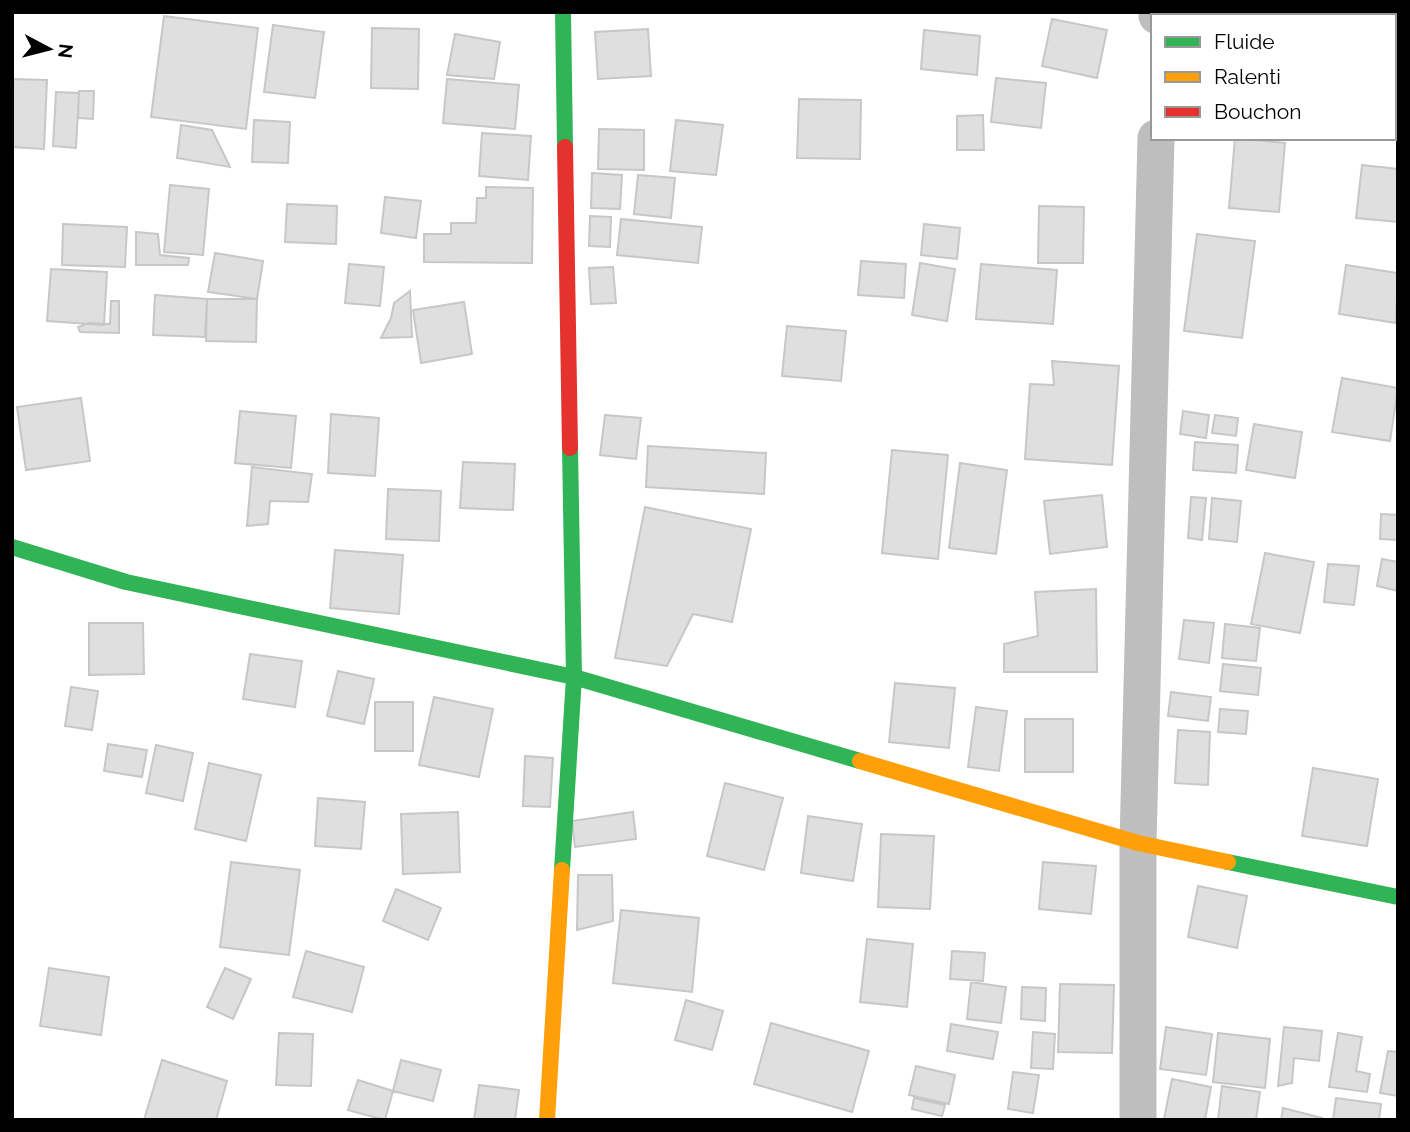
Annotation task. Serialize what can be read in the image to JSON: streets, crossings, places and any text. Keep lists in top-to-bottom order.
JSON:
{
  "legend": ["Fluide", "Ralenti", "Bouchon"],
  "north": "right"
}
